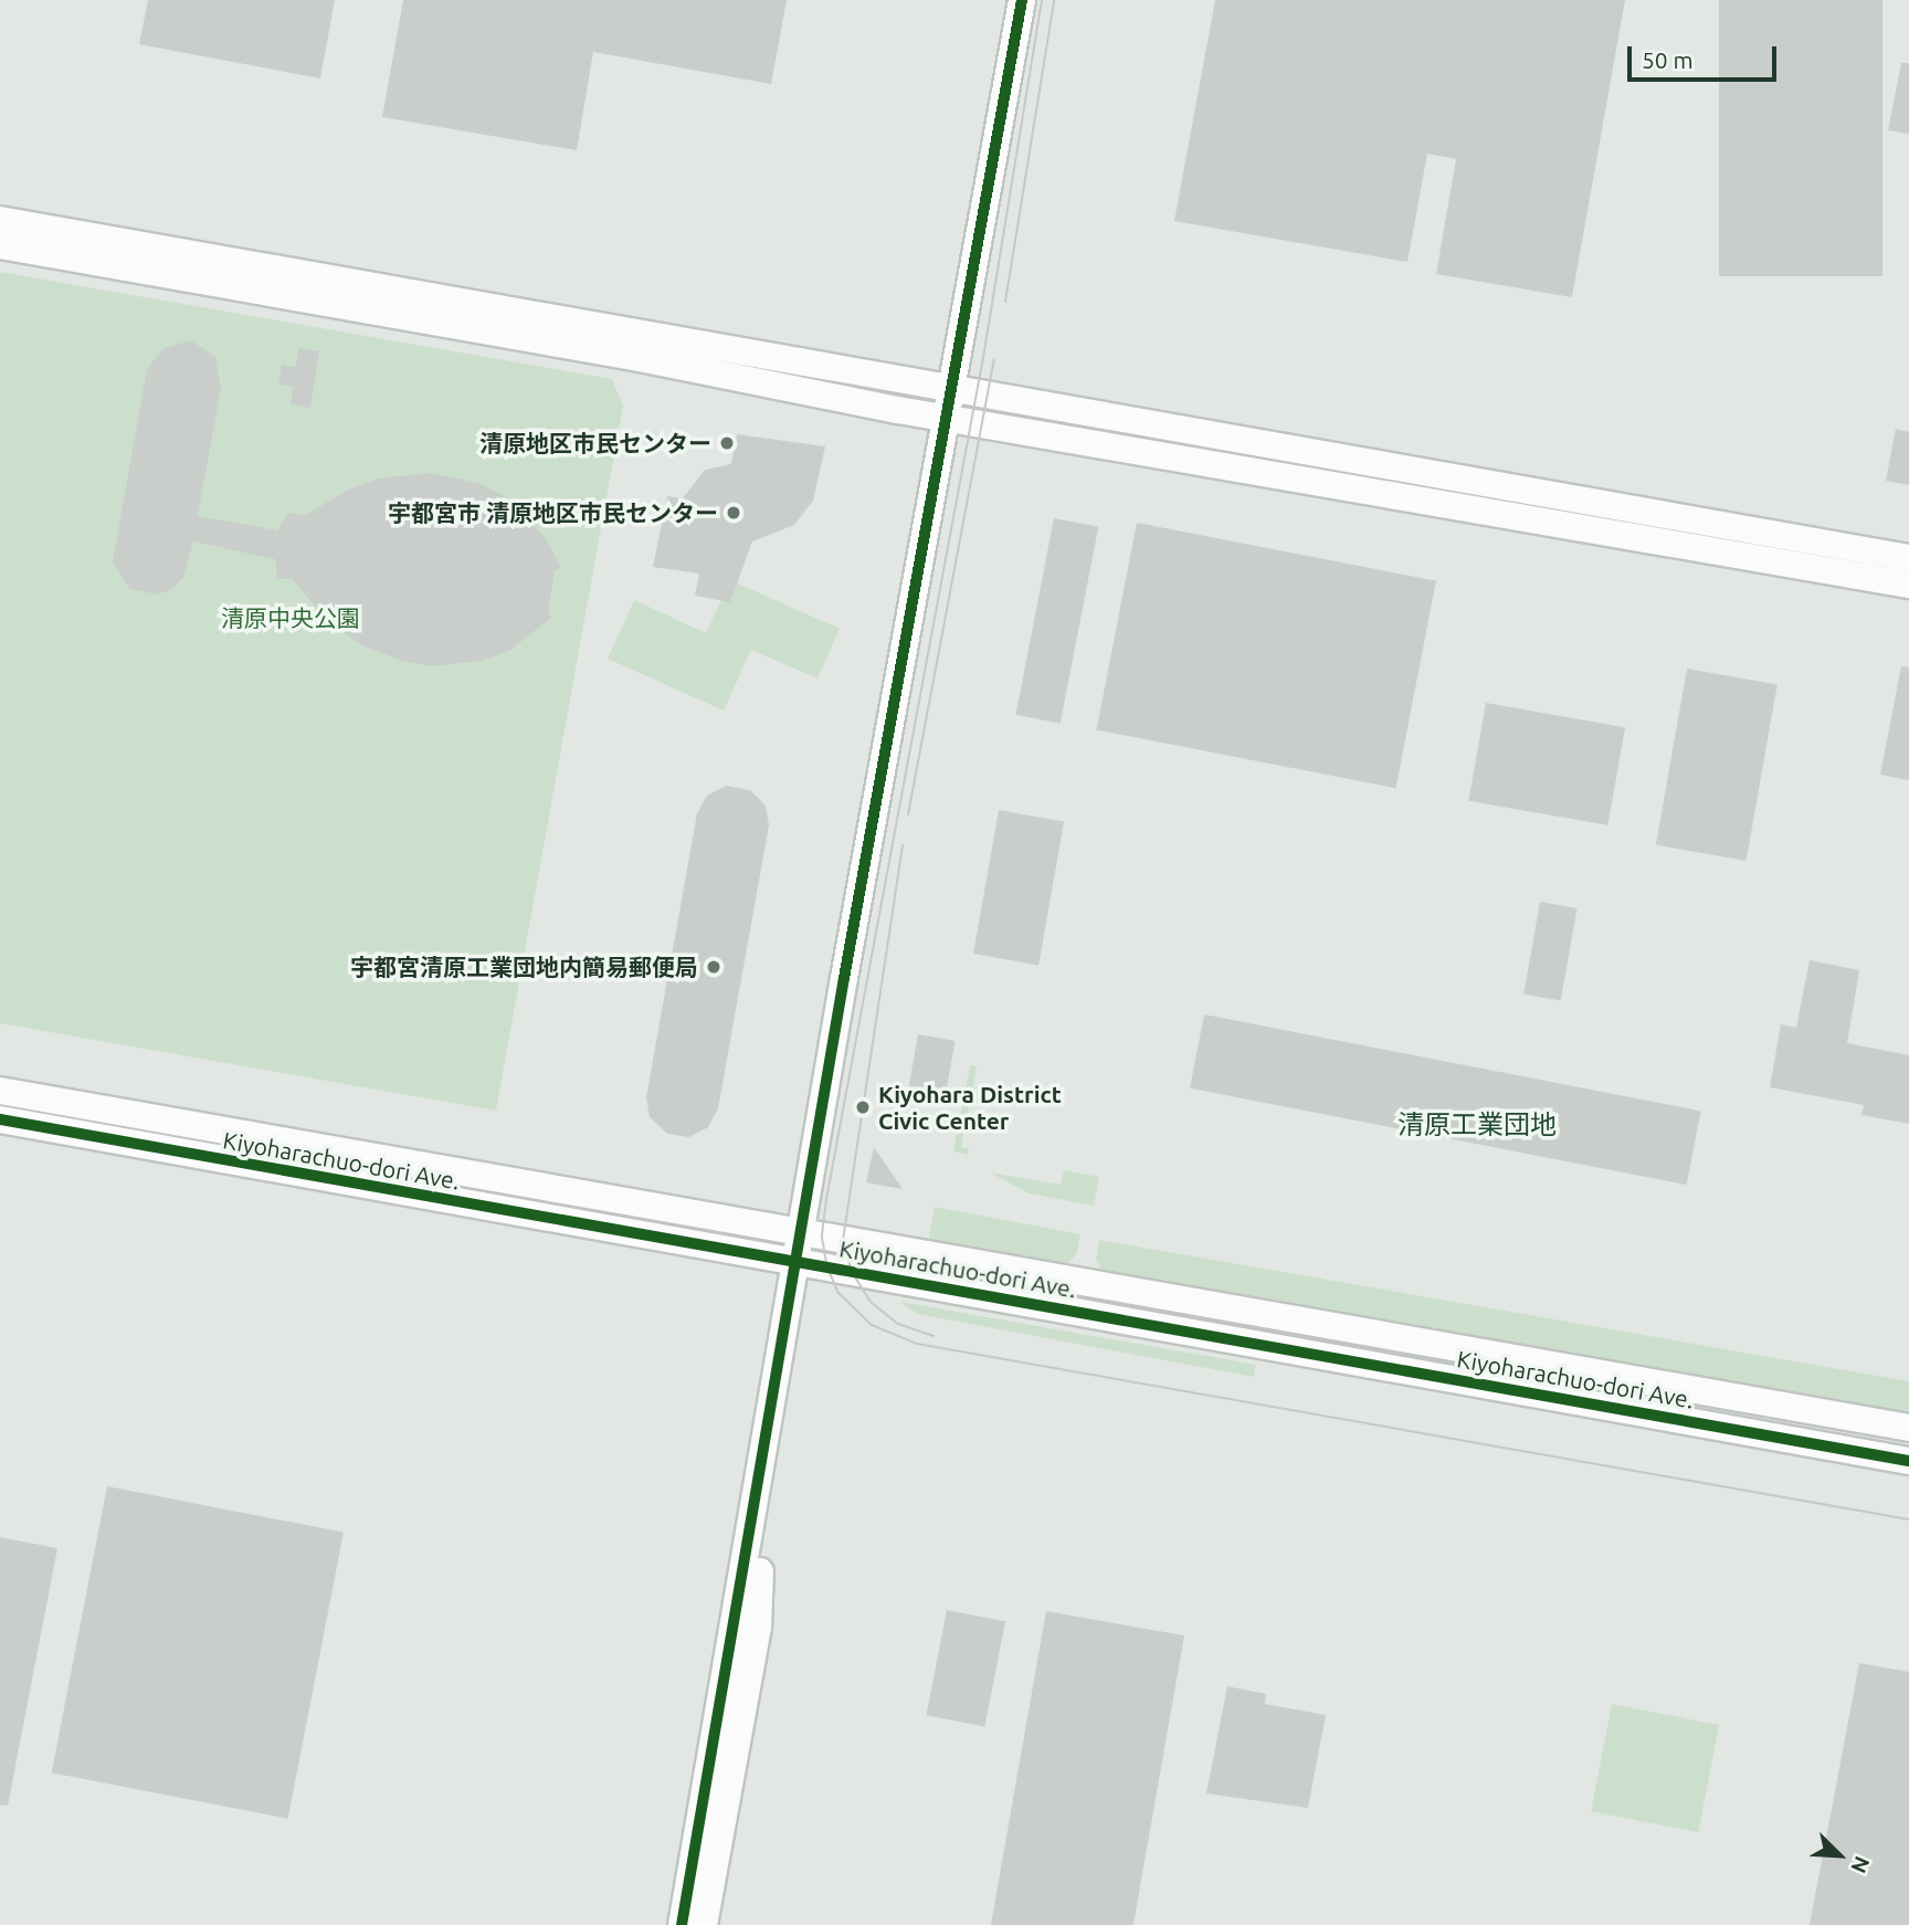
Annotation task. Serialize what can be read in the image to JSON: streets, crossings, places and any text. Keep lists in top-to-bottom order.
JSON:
{
  "streets": {
    "street": ["Kiyoharachuo-dori Ave."]
  },
  "districts": ["清原工業団地"],
  "parks": ["清原中央公園"],
  "places": [
    "清原地区市民センター",
    "宇都宮市 清原地区市民センター",
    "宇都宮清原工業団地内簡易郵便局",
    "Kiyohara District Civic Center"
  ],
  "scale_bar": "50 m",
  "north": "bottom right"
}
